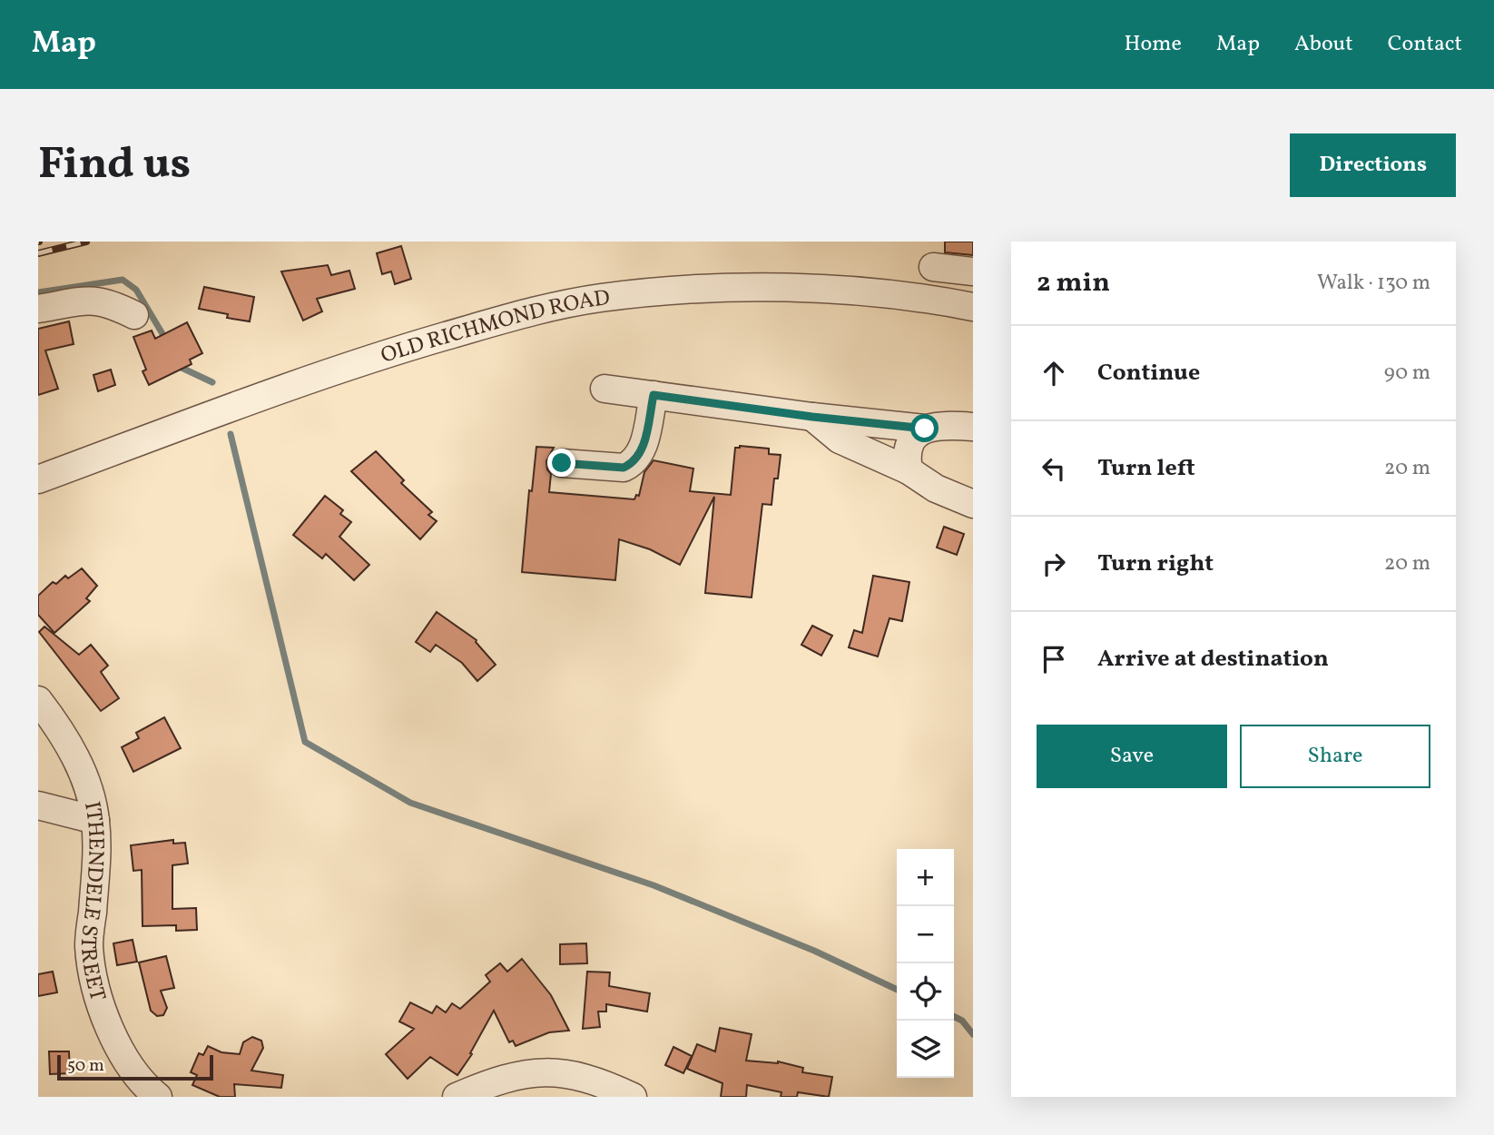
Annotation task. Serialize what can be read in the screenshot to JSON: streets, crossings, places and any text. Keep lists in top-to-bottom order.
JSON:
{
  "streets": {
    "street": ["OLD RICHMOND ROAD", "ITHENDELE STREET"]
  },
  "scale_bar": "50 m",
  "page": {
    "header": "Map",
    "nav": [
      "Home",
      "Map",
      "About",
      "Contact"
    ],
    "buttons": [
      "Directions",
      ["Save", "Share"]
    ],
    "title": "Find us",
    "heading": ["2 min", "Walk · 130 m"],
    "list": [
      ["Continue", "90 m"],
      ["Turn left", "20 m"],
      ["Turn right", "20 m"],
      "Arrive at destination"
    ],
    "map_buttons": ["+", "−"],
    "scale": "50 m"
  }
}
